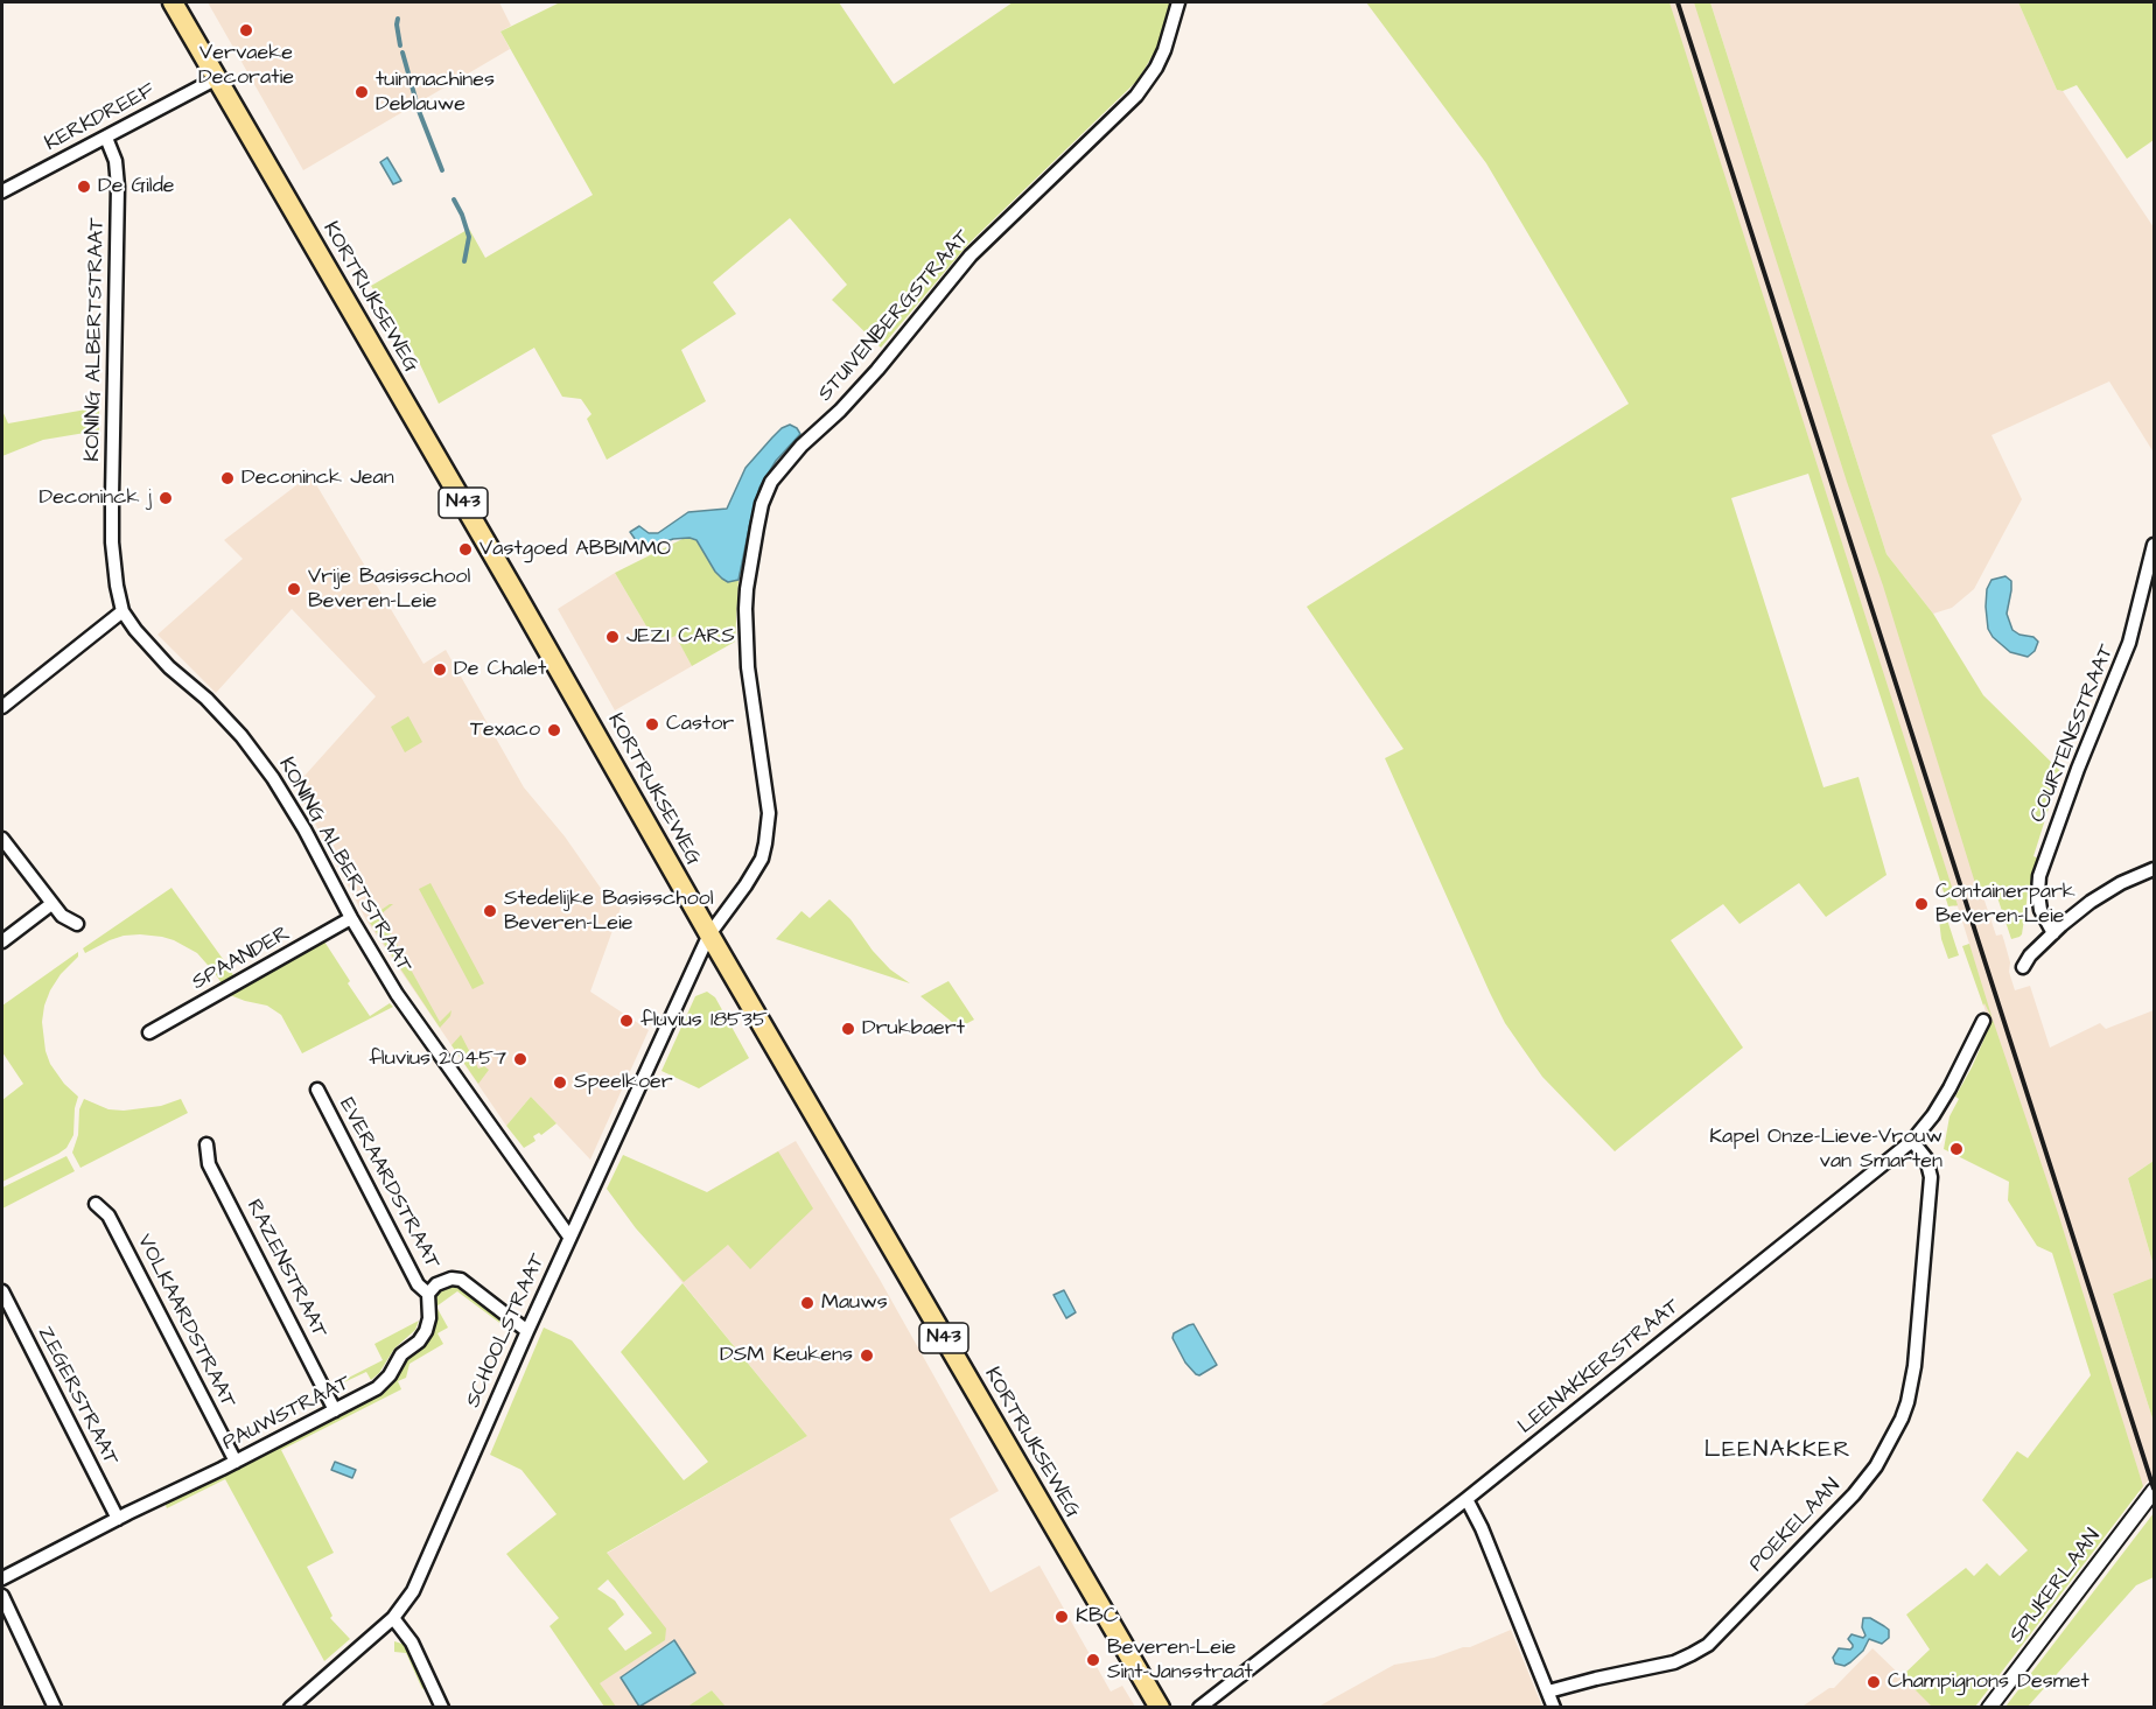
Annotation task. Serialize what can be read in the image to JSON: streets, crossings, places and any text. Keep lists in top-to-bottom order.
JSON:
{
  "streets": {
    "main road": ["KORTRIJKSEWEG", "N43"],
    "street": [
      "KERKDREEF",
      "STUIVENBERGSTRAAT",
      "KONING ALBERTSTRAAT",
      "COURTENSSTRAAT",
      "SPAANDER",
      "EVERAARDSTRAAT",
      "RAZENSTRAAT",
      "VOLKAARDSTRAAT",
      "SCHOOLSTRAAT",
      "LEENAKKERSTRAAT",
      "ZEGERSTRAAT",
      "PAUWSTRAAT",
      "POEKELAAN",
      "SPIJKERLAAN"
    ]
  },
  "crossings": [
    ["KERKDREEF", "KORTRIJKSEWEG"],
    ["KERKDREEF", "KONING ALBERTSTRAAT"],
    ["KORTRIJKSEWEG", "STUIVENBERGSTRAAT"],
    ["KORTRIJKSEWEG", "SCHOOLSTRAAT"],
    ["STUIVENBERGSTRAAT", "SCHOOLSTRAAT"],
    ["KONING ALBERTSTRAAT", "SPAANDER"],
    ["KONING ALBERTSTRAAT", "SCHOOLSTRAAT"],
    ["EVERAARDSTRAAT", "PAUWSTRAAT"],
    ["RAZENSTRAAT", "PAUWSTRAAT"],
    ["VOLKAARDSTRAAT", "PAUWSTRAAT"],
    ["LEENAKKERSTRAAT", "POEKELAAN"],
    ["ZEGERSTRAAT", "PAUWSTRAAT"]
  ],
  "districts": ["LEENAKKER"],
  "places": [
    "Vervaeke Decoratie",
    "tuinmachines Deblauwe",
    "De Gilde",
    "Deconinck Jean",
    "Deconinck j",
    "Vastgoed ABBIMMO",
    "Vrije Basisschool Beveren-Leie",
    "JEZI CARS",
    "De Chalet",
    "Castor",
    "Texaco",
    "Containerpark Beveren-Leie",
    "Stedelijke Basisschool Beveren-Leie",
    "fluvius 18535",
    "Drukbaert",
    "fluvius 20457",
    "Speelkoer",
    "Kapel Onze-Lieve-Vrouw van Smarten",
    "Mauws",
    "DSM Keukens",
    "KBC",
    "Beveren-Leie Sint-Jansstraat",
    "Champignons Desmet"
  ]
}
